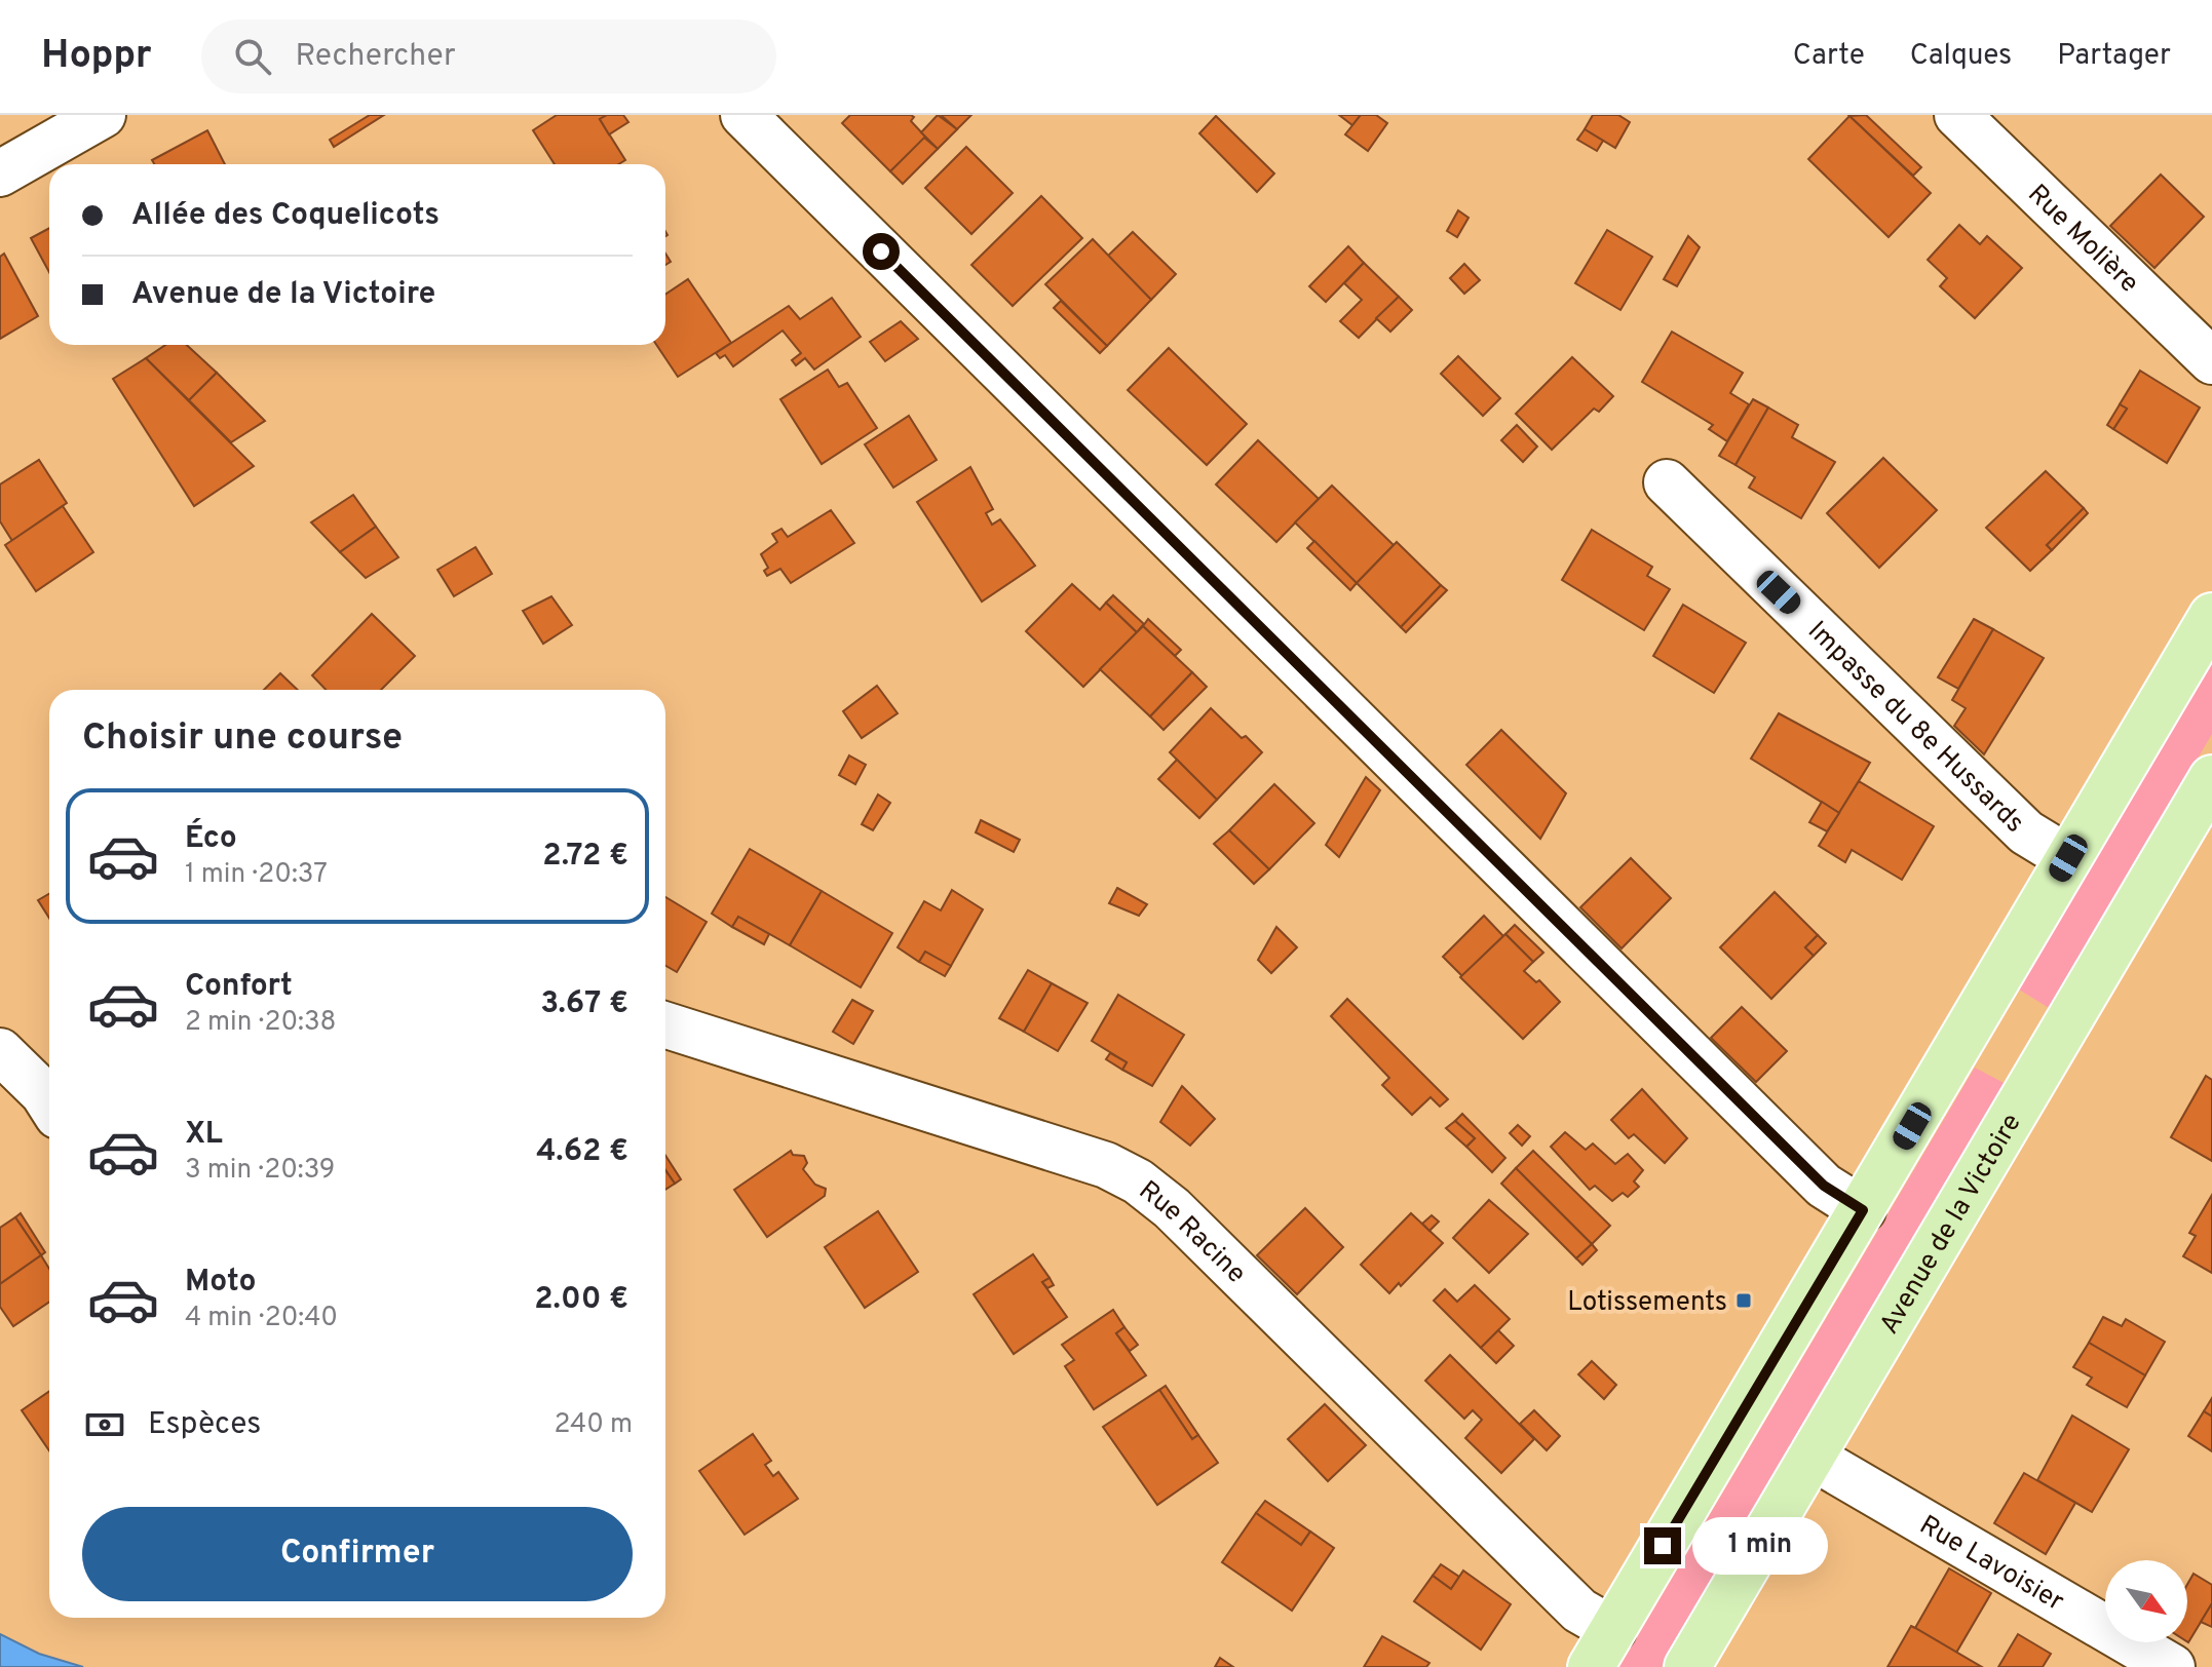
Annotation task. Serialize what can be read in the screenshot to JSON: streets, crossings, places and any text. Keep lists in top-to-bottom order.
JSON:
{
  "streets": {
    "main road": ["Avenue de la Victoire"],
    "street": [
      "Rue Molière",
      "Impasse du 8e Hussards",
      "Rue Racine",
      "Rue Lavoisier"
    ]
  },
  "crossings": [
    ["Avenue de la Victoire", "Rue Lavoisier"]
  ],
  "places": {
    "transit": ["Lotissements"]
  },
  "north": "bottom right",
  "page": {
    "header": "Hoppr",
    "search": "Rechercher",
    "nav": ["Carte", "Calques", "Partager"],
    "banner": ["Allée des Coquelicots", "Avenue de la Victoire"],
    "heading": "Choisir une course",
    "list": [
      {
        "name": "Éco",
        "note": "1 min · 20:37",
        "value": "2.72 €"
      },
      {
        "name": "Confort",
        "note": "2 min · 20:38",
        "value": "3.67 €"
      },
      {
        "name": "XL",
        "note": "3 min · 20:39",
        "value": "4.62 €"
      },
      {
        "name": "Moto",
        "note": "4 min · 20:40",
        "value": "2.00 €"
      }
    ],
    "pay": ["Espèces", "240 m"],
    "buttons": "Confirmer",
    "bubble": "1 min"
  }
}
